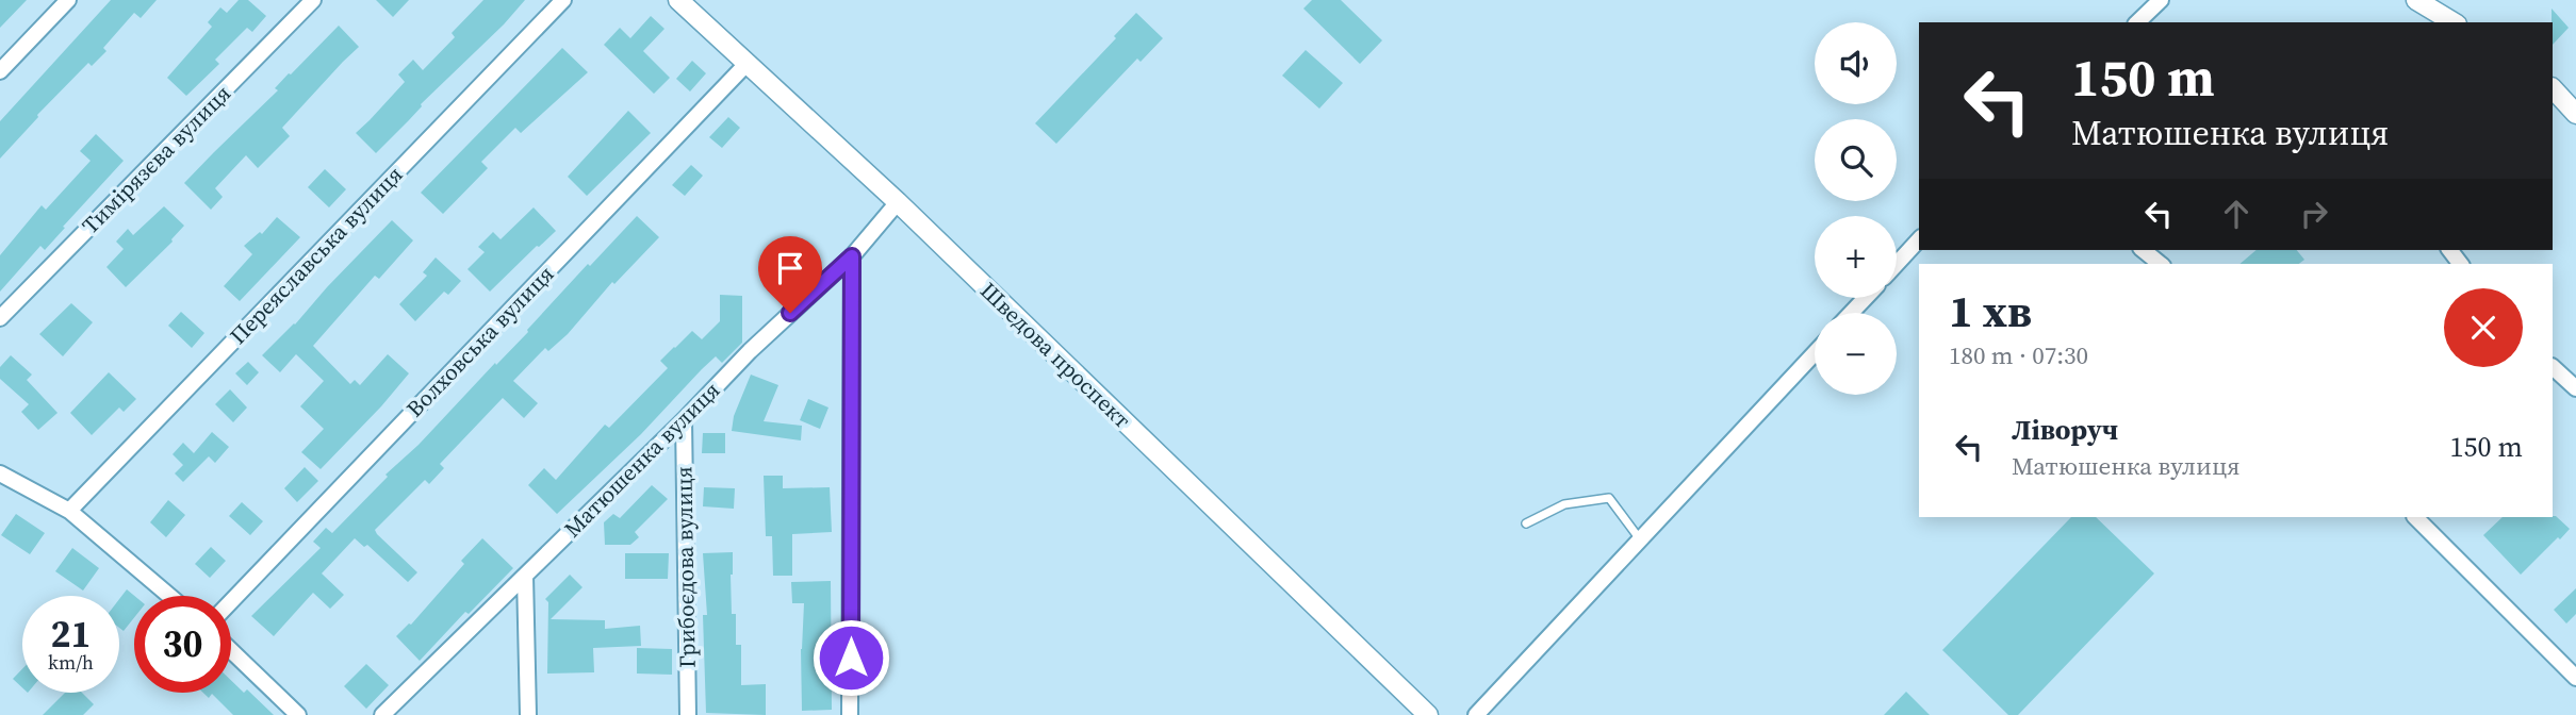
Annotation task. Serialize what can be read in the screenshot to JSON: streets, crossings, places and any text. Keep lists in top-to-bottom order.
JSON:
{
  "streets": {
    "street": [
      "Тимірязєва вулиця",
      "Переяславська вулиця",
      "Волховська вулиця",
      "Шведова проспект",
      "Матюшенка вулиця",
      "Грибоєдова вулиця"
    ]
  },
  "crossings": [
    ["Волховська вулиця", "Шведова проспект"],
    ["Шведова проспект", "Матюшенка вулиця"],
    ["Матюшенка вулиця", "Грибоєдова вулиця"]
  ],
  "page": {
    "map_buttons": ["+", "−"],
    "turn": ["150 m", "Матюшенка вулиця"],
    "heading": ["1 хв", "180 m · 07:30"],
    "list": [
      {
        "name": "Ліворуч",
        "note": "Матюшенка вулиця",
        "value": "150 m"
      }
    ],
    "speed": "21 km/h",
    "limit": "30"
  }
}
